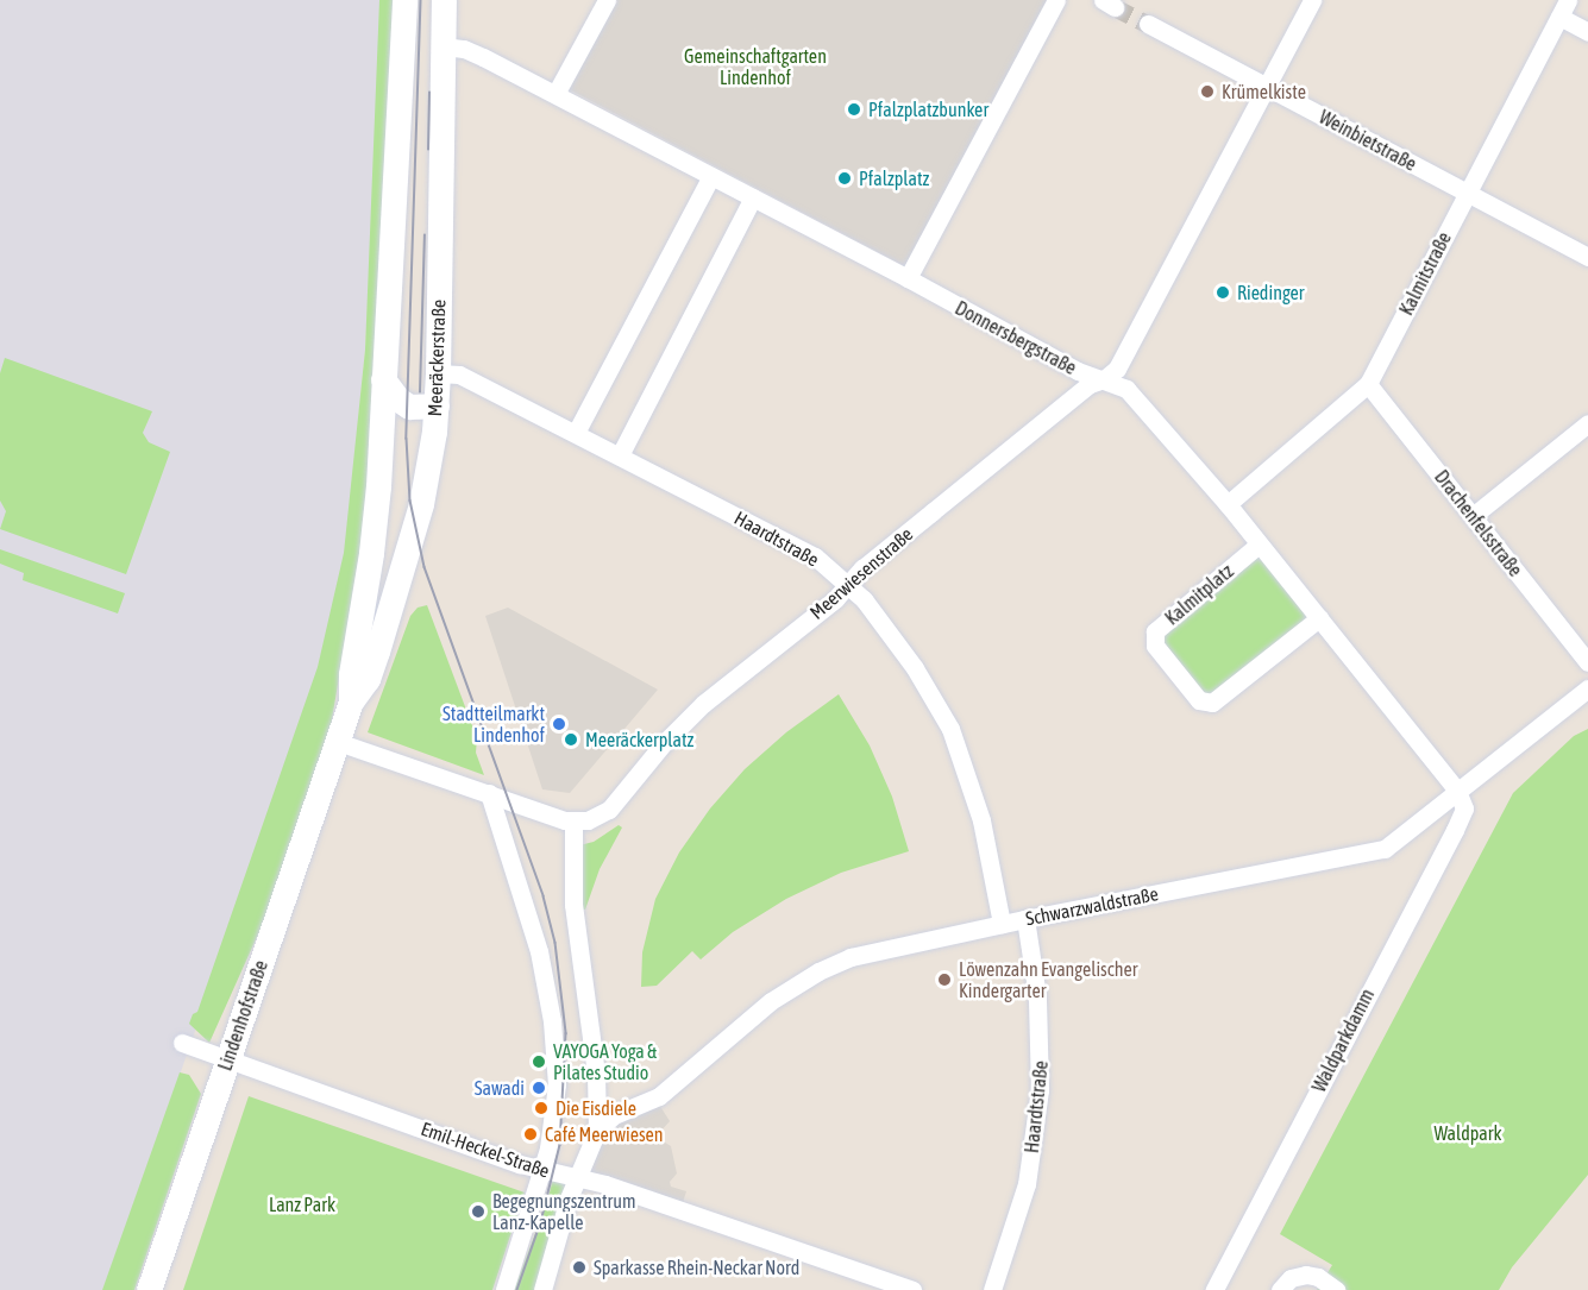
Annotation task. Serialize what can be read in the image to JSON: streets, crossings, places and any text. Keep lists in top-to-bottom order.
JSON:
{
  "streets": {
    "street": [
      "Weinbietstraße",
      "Kalmitstraße",
      "Donnersbergstraße",
      "Meeräckerstraße",
      "Drachenfelsstraße",
      "Haardtstraße",
      "Meerwiesenstraße",
      "Kalmitplatz",
      "Schwarzwaldstraße",
      "Lindenhofstraße",
      "Waldparkdamm",
      "Emil-Heckel-Straße"
    ]
  },
  "crossings": [
    ["Weinbietstraße", "Kalmitstraße"],
    ["Weinbietstraße", "Meerwiesenstraße"],
    ["Kalmitstraße", "Donnersbergstraße"],
    ["Kalmitstraße", "Drachenfelsstraße"],
    ["Donnersbergstraße", "Meeräckerstraße"],
    ["Donnersbergstraße", "Meerwiesenstraße"],
    ["Donnersbergstraße", "Kalmitplatz"],
    ["Donnersbergstraße", "Schwarzwaldstraße"],
    ["Donnersbergstraße", "Waldparkdamm"],
    ["Meeräckerstraße", "Haardtstraße"],
    ["Meeräckerstraße", "Lindenhofstraße"],
    ["Haardtstraße", "Meerwiesenstraße"],
    ["Haardtstraße", "Schwarzwaldstraße"],
    ["Schwarzwaldstraße", "Waldparkdamm"],
    ["Lindenhofstraße", "Emil-Heckel-Straße"]
  ],
  "parks": ["Gemeinschaftgarten Lindenhof", "Waldpark", "Lanz Park"],
  "places": [
    "Krümelkiste",
    "Pfalzplatzbunker",
    "Pfalzplatz",
    "Riedinger",
    "Stadtteilmarkt Lindenhof",
    "Meeräckerplatz",
    "Löwenzahn Evangelischer Kindergarter",
    "VAYOGA Yoga & Pilates Studio",
    "Sawadi",
    "Die Eisdiele",
    "Café Meerwiesen",
    "Begegnungszentrum Lanz-Kapelle",
    "Sparkasse Rhein-Neckar Nord"
  ]
}
